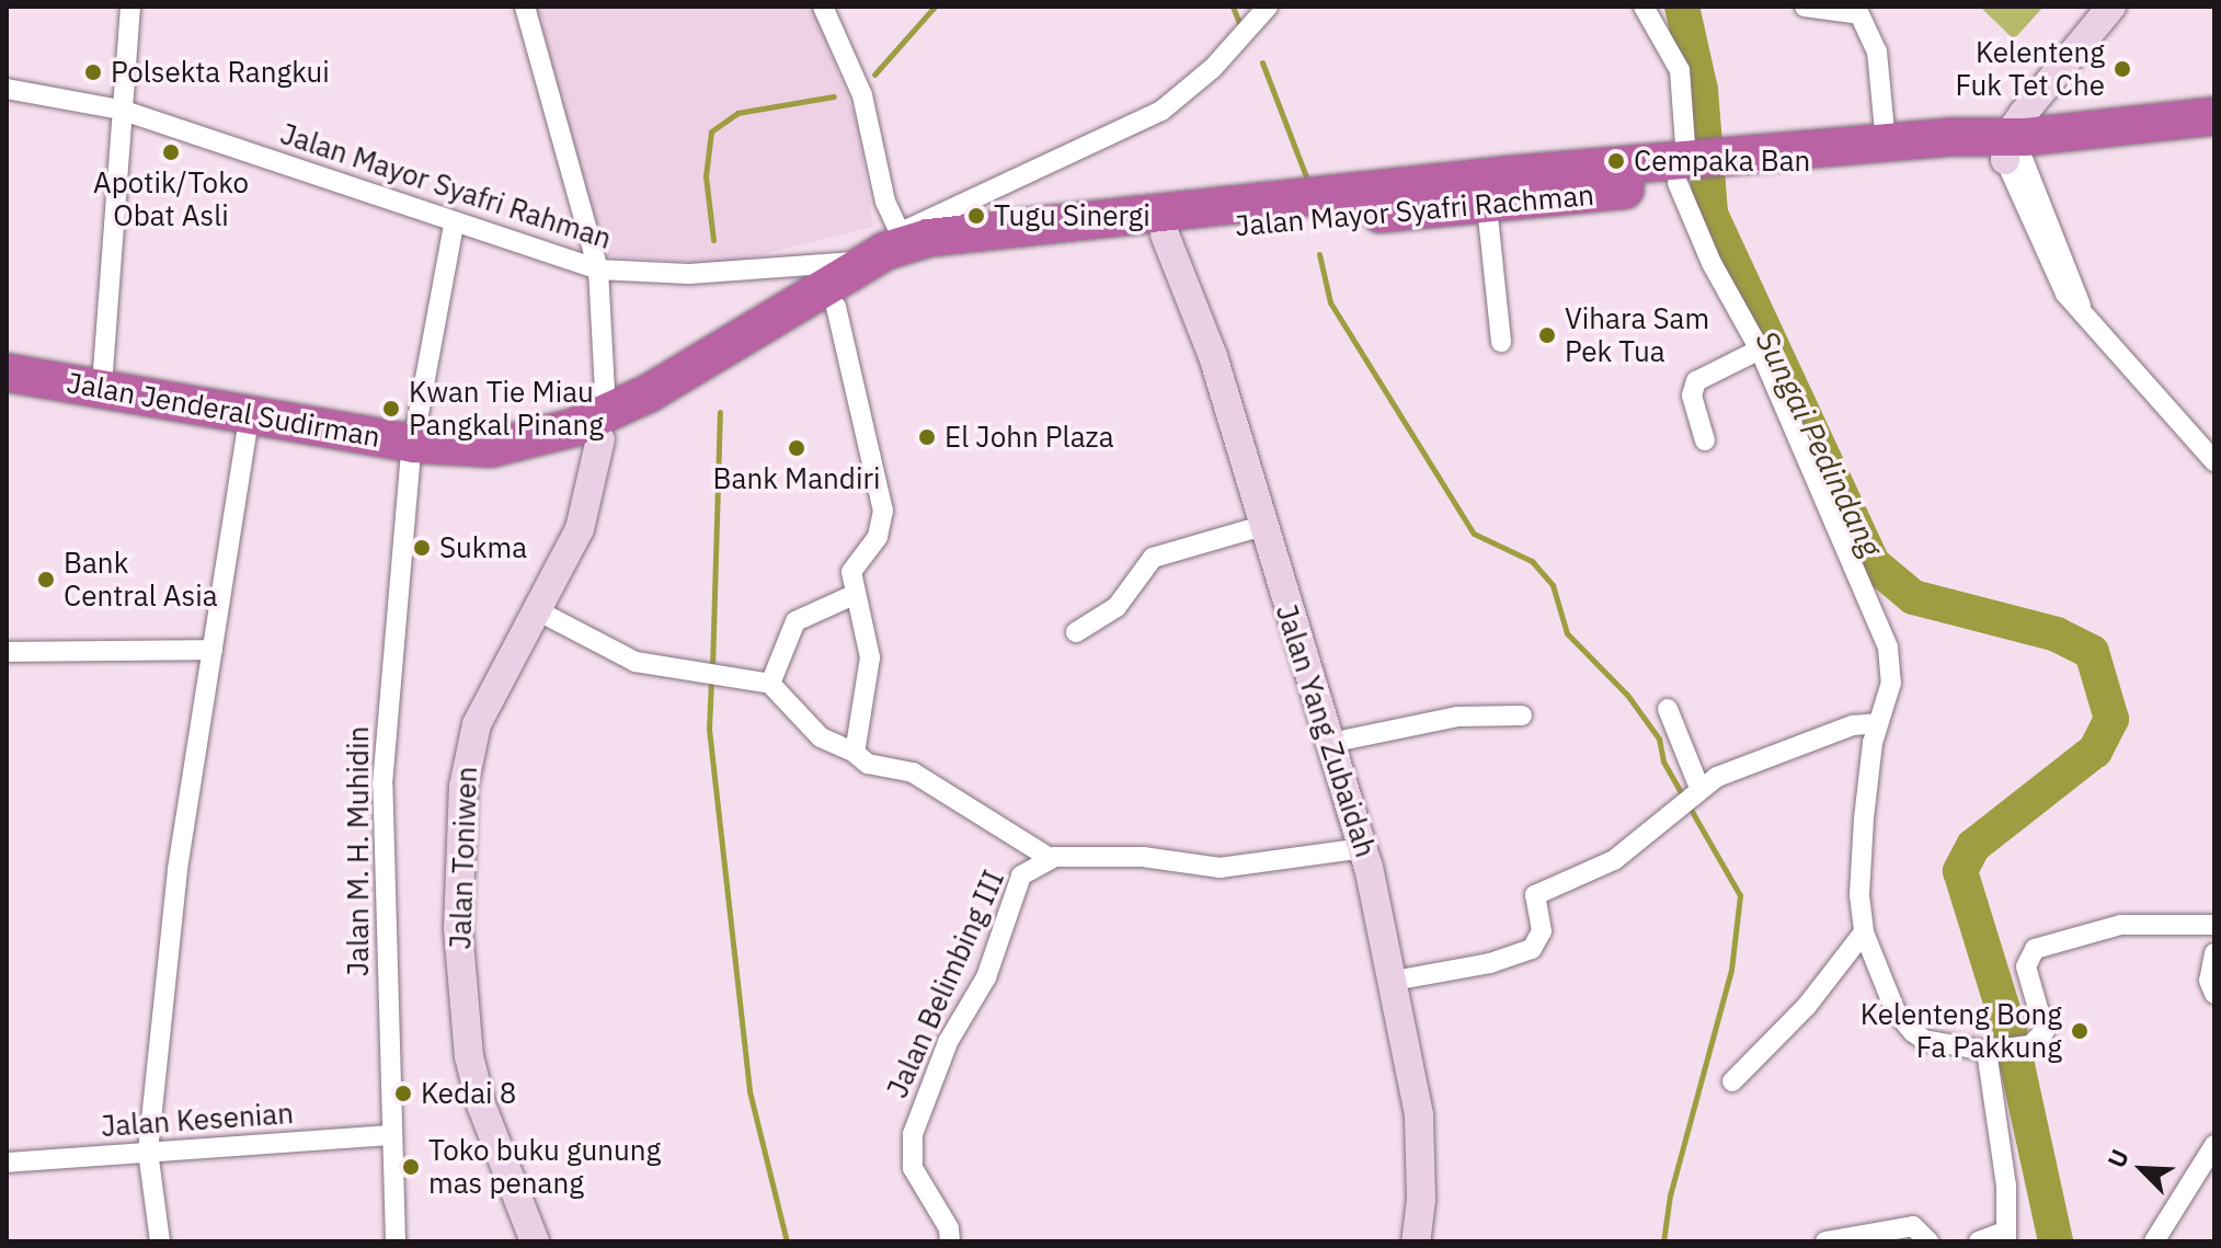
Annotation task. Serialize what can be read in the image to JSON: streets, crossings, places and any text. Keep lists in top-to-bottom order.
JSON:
{
  "streets": {
    "highway": ["Jalan Mayor Syafri Rachman", "Jalan Jenderal Sudirman"],
    "street": [
      "Jalan Mayor Syafri Rahman",
      "Jalan Yang Zubaidah",
      "Jalan M. H. Muhidin",
      "Jalan Toniwen",
      "Jalan Belimbing III",
      "Jalan Kesenian"
    ]
  },
  "crossings": [
    ["Jalan Mayor Syafri Rahman", "Jalan Mayor Syafri Rachman"],
    ["Jalan Mayor Syafri Rahman", "Jalan Jenderal Sudirman"],
    ["Jalan Mayor Syafri Rahman", "Jalan M. H. Muhidin"],
    ["Jalan Mayor Syafri Rachman", "Jalan Jenderal Sudirman"],
    ["Jalan Mayor Syafri Rachman", "Jalan Yang Zubaidah"],
    ["Jalan Jenderal Sudirman", "Jalan M. H. Muhidin"],
    ["Jalan Jenderal Sudirman", "Jalan Toniwen"],
    ["Jalan M. H. Muhidin", "Jalan Kesenian"]
  ],
  "water": ["Sungai Pedindang"],
  "places": [
    "Kelenteng Fuk Tet Che",
    "Polsekta Rangkui",
    "Apotik/Toko Obat Asli",
    "Cempaka Ban",
    "Tugu Sinergi",
    "Vihara Sam Pek Tua",
    "Kwan Tie Miau Pangkal Pinang",
    "El John Plaza",
    "Bank Mandiri",
    "Sukma",
    "Bank Central Asia",
    "Kelenteng Bong Fa Pakkung",
    "Kedai 8",
    "Toko buku gunung mas penang"
  ],
  "north": "top left"
}
